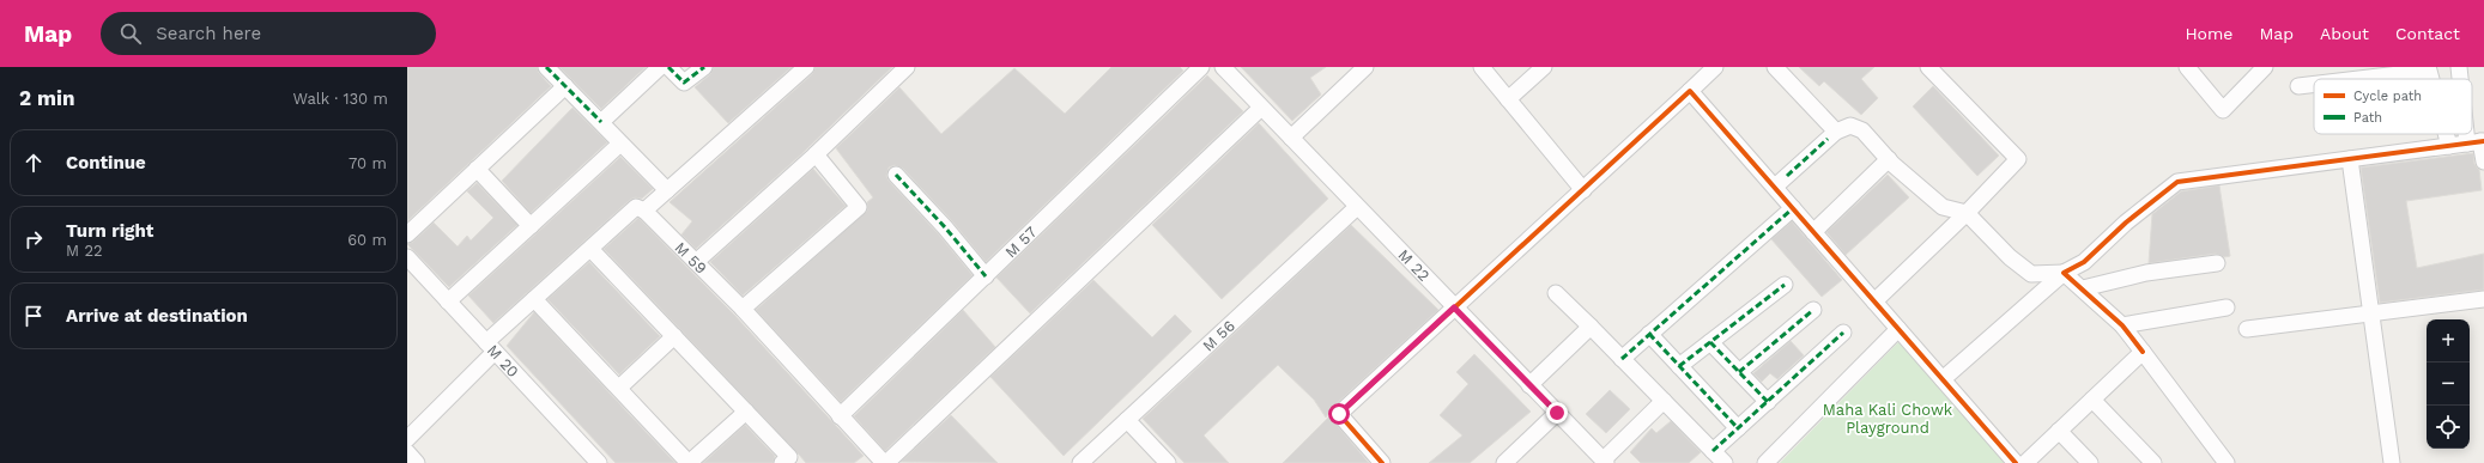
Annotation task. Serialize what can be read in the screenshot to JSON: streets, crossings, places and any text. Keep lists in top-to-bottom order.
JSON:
{
  "streets": {
    "street": [
      "M 57",
      "M 59",
      "M 22",
      "M 56",
      "M 20"
    ]
  },
  "crossings": [
    ["M 57", "M 59"],
    ["M 22", "M 56"]
  ],
  "parks": ["Maha Kali Chowk Playground"],
  "legend": ["Cycle path", "Path"],
  "page": {
    "header": "Map",
    "search": "Search here",
    "nav": [
      "Home",
      "Map",
      "About",
      "Contact"
    ],
    "heading": ["2 min", "Walk · 130 m"],
    "list": [
      ["Continue", "70 m"],
      ["Turn right", "M 22", "60 m"],
      "Arrive at destination"
    ],
    "map_buttons": ["+", "−"]
  }
}
